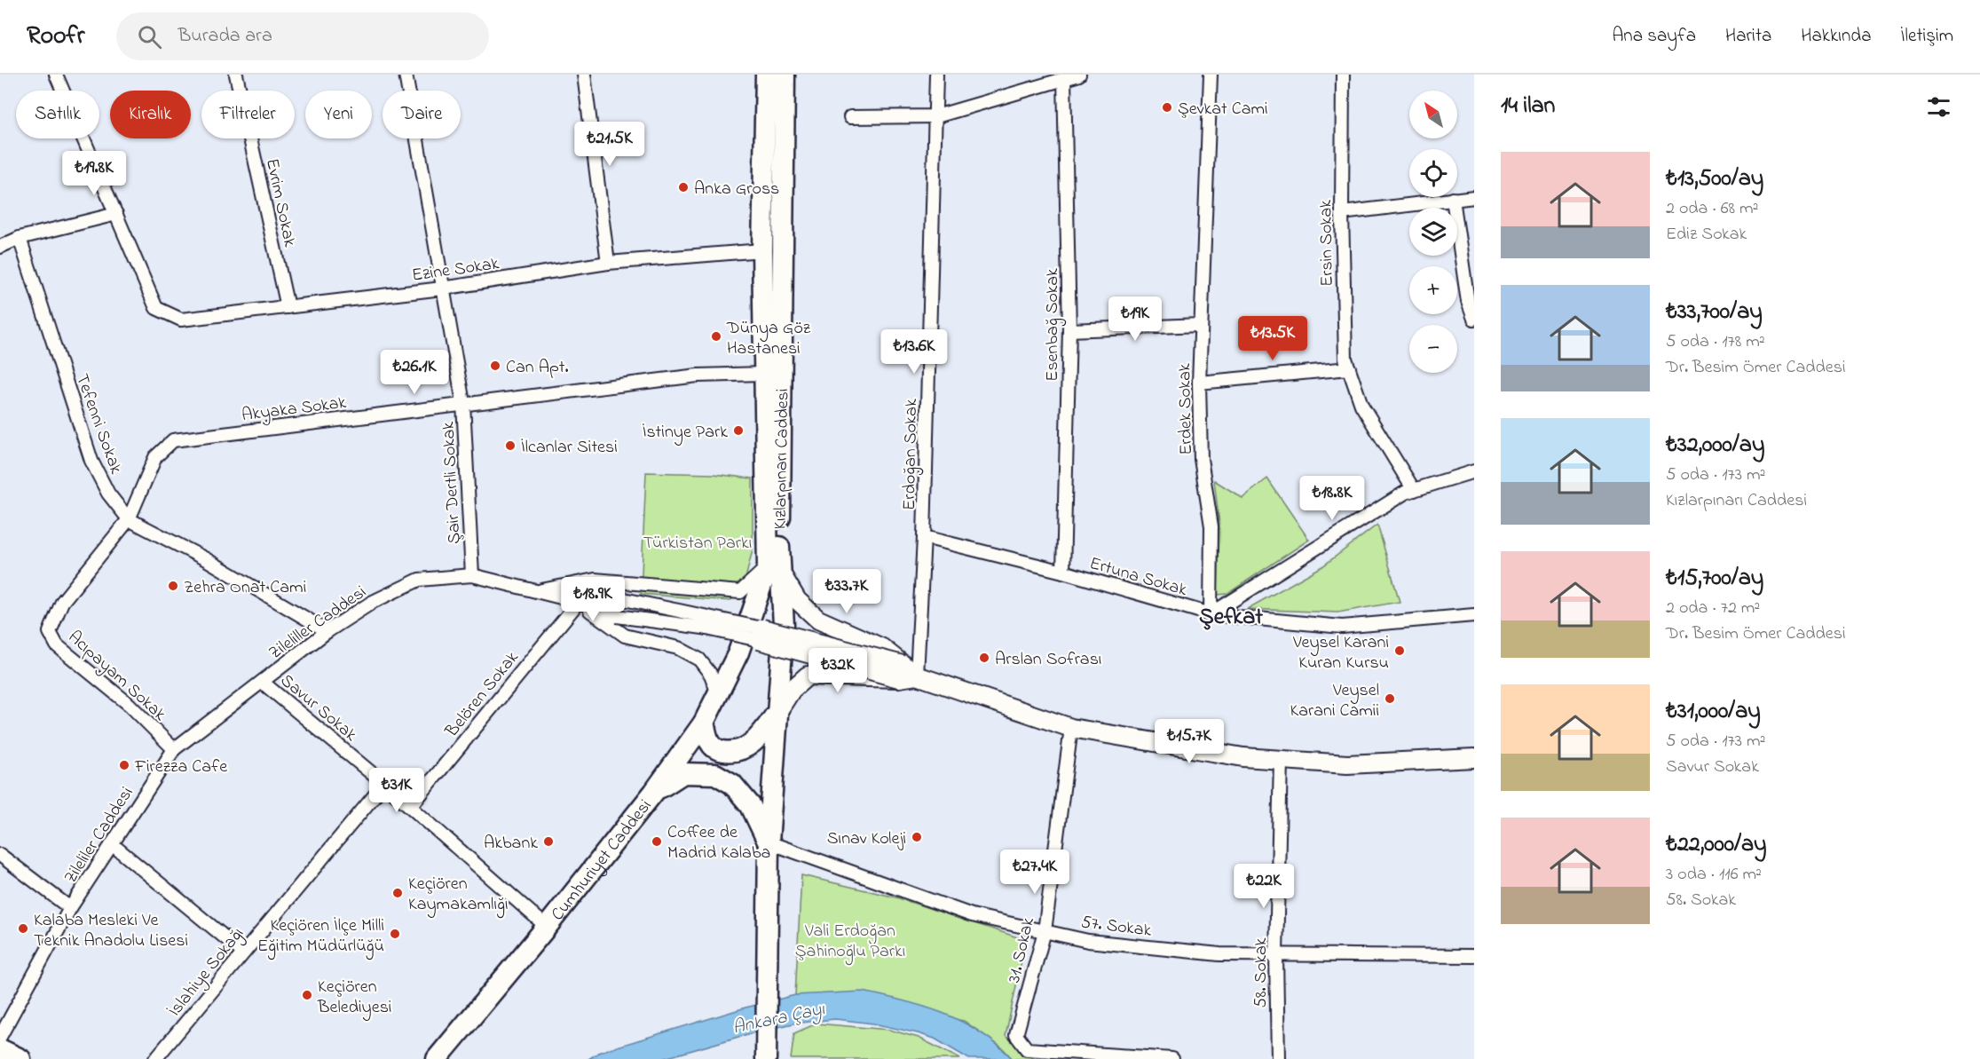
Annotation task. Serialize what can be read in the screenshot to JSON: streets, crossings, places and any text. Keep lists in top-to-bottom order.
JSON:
{
  "streets": {
    "main road": ["Kızlarpınarı Caddesi", "Cumhuriyet Caddesi"],
    "street": [
      "Evrim Sokak",
      "Ersin Sokak",
      "Ezine Sokak",
      "Esenbağ Sokak",
      "Akyaka Sokak",
      "Erdek Sokak",
      "Tefenni Sokak",
      "Erdoğan Sokak",
      "Şair Dertli Sokak",
      "Ertuna Sokak",
      "Zileliller Caddesi",
      "Acıpayam Sokak",
      "Belören Sokak",
      "Savur Sokak",
      "Zileliler Caddesi",
      "57. Sokak",
      "31. Sokak",
      "İslahiye Sokağı",
      "58. Sokak"
    ]
  },
  "crossings": [
    ["Evrim Sokak", "Ezine Sokak"],
    ["Ezine Sokak", "Kızlarpınarı Caddesi"],
    ["Ezine Sokak", "Şair Dertli Sokak"],
    ["Esenbağ Sokak", "Ertuna Sokak"],
    ["Akyaka Sokak", "Tefenni Sokak"],
    ["Akyaka Sokak", "Kızlarpınarı Caddesi"],
    ["Akyaka Sokak", "Şair Dertli Sokak"],
    ["Akyaka Sokak", "Acıpayam Sokak"],
    ["Erdek Sokak", "Ertuna Sokak"],
    ["Tefenni Sokak", "Zileliller Caddesi"],
    ["Tefenni Sokak", "Acıpayam Sokak"],
    ["Erdoğan Sokak", "Ertuna Sokak"],
    ["Kızlarpınarı Caddesi", "Cumhuriyet Caddesi"],
    ["Kızlarpınarı Caddesi", "57. Sokak"],
    ["Şair Dertli Sokak", "Zileliller Caddesi"],
    ["Zileliller Caddesi", "Belören Sokak"],
    ["Zileliller Caddesi", "Savur Sokak"],
    ["Zileliller Caddesi", "Zileliler Caddesi"],
    ["Acıpayam Sokak", "Zileliler Caddesi"],
    ["Belören Sokak", "Savur Sokak"],
    ["Savur Sokak", "Zileliler Caddesi"],
    ["Savur Sokak", "Cumhuriyet Caddesi"],
    ["Savur Sokak", "İslahiye Sokağı"],
    ["57. Sokak", "31. Sokak"],
    ["57. Sokak", "58. Sokak"]
  ],
  "districts": ["Şefkat"],
  "water": ["Ankara Çayı"],
  "parks": ["Türkistan Parkı", "Vali Erdoğan Şahinoğlu Parkı"],
  "places": [
    "Şevkat Cami",
    "Anka Gross",
    "Dünya Göz Hastanesi",
    "Can Apt.",
    "İstinye Park",
    "İlcanlar Sitesi",
    "Zehra Onat Cami",
    "Veysel Karani Kuran Kursu",
    "Arslan Sofrası",
    "Veysel Karani Camii",
    "Firezza Cafe",
    "Sınav Koleji",
    "Akbank",
    "Coffee de Madrid Kalaba",
    "Keçiören Kaymakamlığı",
    "Kalaba Mesleki Ve Teknik Anadolu Lisesi",
    "Keçiören İlçe Milli Eğitim Müdürlüğü",
    "Keçiören Belediyesi"
  ],
  "north": "top left",
  "page": {
    "header": "Roofr",
    "search": "Burada ara",
    "nav": [
      "Ana sayfa",
      "Harita",
      "Hakkında",
      "İletişim"
    ],
    "heading": "14 ilan",
    "map_buttons": ["+", "−"],
    "chip": [
      "Satılık",
      "Kiralık",
      "Filtreler",
      "Yeni",
      "Daire"
    ],
    "price": [
      "₺21.5K",
      "₺19.8K",
      "₺19K",
      "₺13.5K",
      "₺13.6K",
      "₺26.1K",
      "₺18.8K",
      "₺33.7K",
      "₺18.9K",
      "₺32K",
      "₺15.7K",
      "₺31K",
      "₺27.4K",
      "₺22K"
    ],
    "list": [
      {
        "name": "₺13,500/ay",
        "note": "2 oda · 68 m² · Ediz Sokak"
      },
      {
        "name": "₺33,700/ay",
        "note": "5 oda · 178 m² · Dr. Besim Ömer Caddesi"
      },
      {
        "name": "₺32,000/ay",
        "note": "5 oda · 173 m² · Kızlarpınarı Caddesi"
      },
      {
        "name": "₺15,700/ay",
        "note": "2 oda · 72 m² · Dr. Besim Ömer Caddesi"
      },
      {
        "name": "₺31,000/ay",
        "note": "5 oda · 173 m² · Savur Sokak"
      },
      {
        "name": "₺22,000/ay",
        "note": "3 oda · 116 m² · 58. Sokak"
      }
    ]
  }
}
